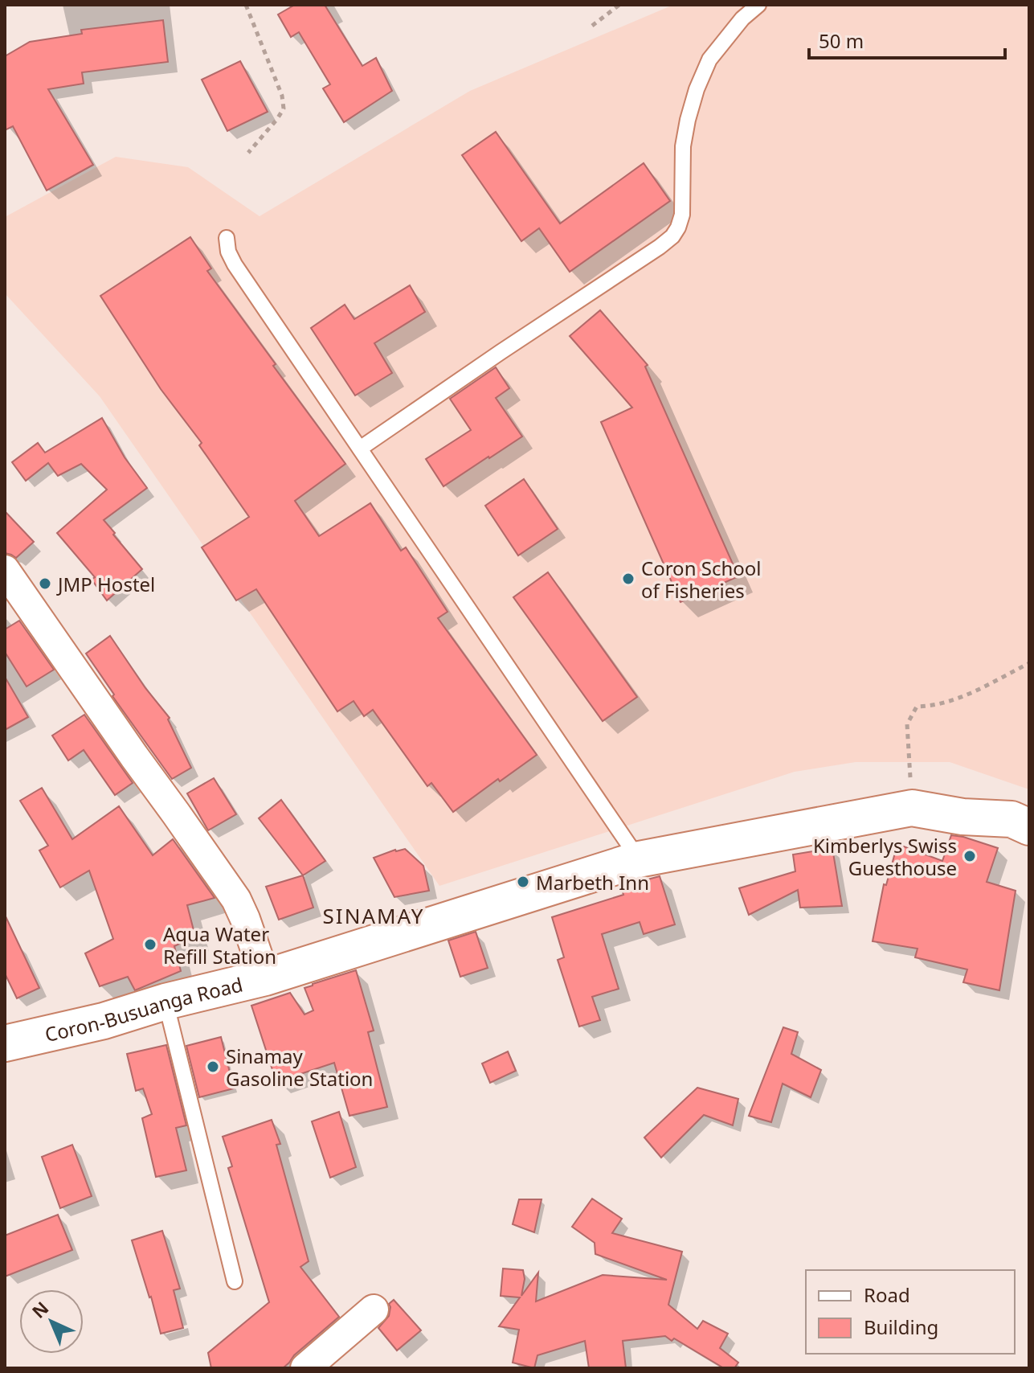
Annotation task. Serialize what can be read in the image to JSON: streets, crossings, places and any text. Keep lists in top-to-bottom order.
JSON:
{
  "streets": {
    "main road": ["Coron-Busuanga Road"]
  },
  "districts": ["SINAMAY"],
  "places": [
    "Coron School of Fisheries",
    "JMP Hostel",
    "Kimberlys Swiss Guesthouse",
    "Marbeth Inn",
    "Aqua Water Refill Station",
    "Sinamay Gasoline Station"
  ],
  "legend": ["Road", "Building"],
  "scale_bar": "50 m",
  "north": "top left"
}
